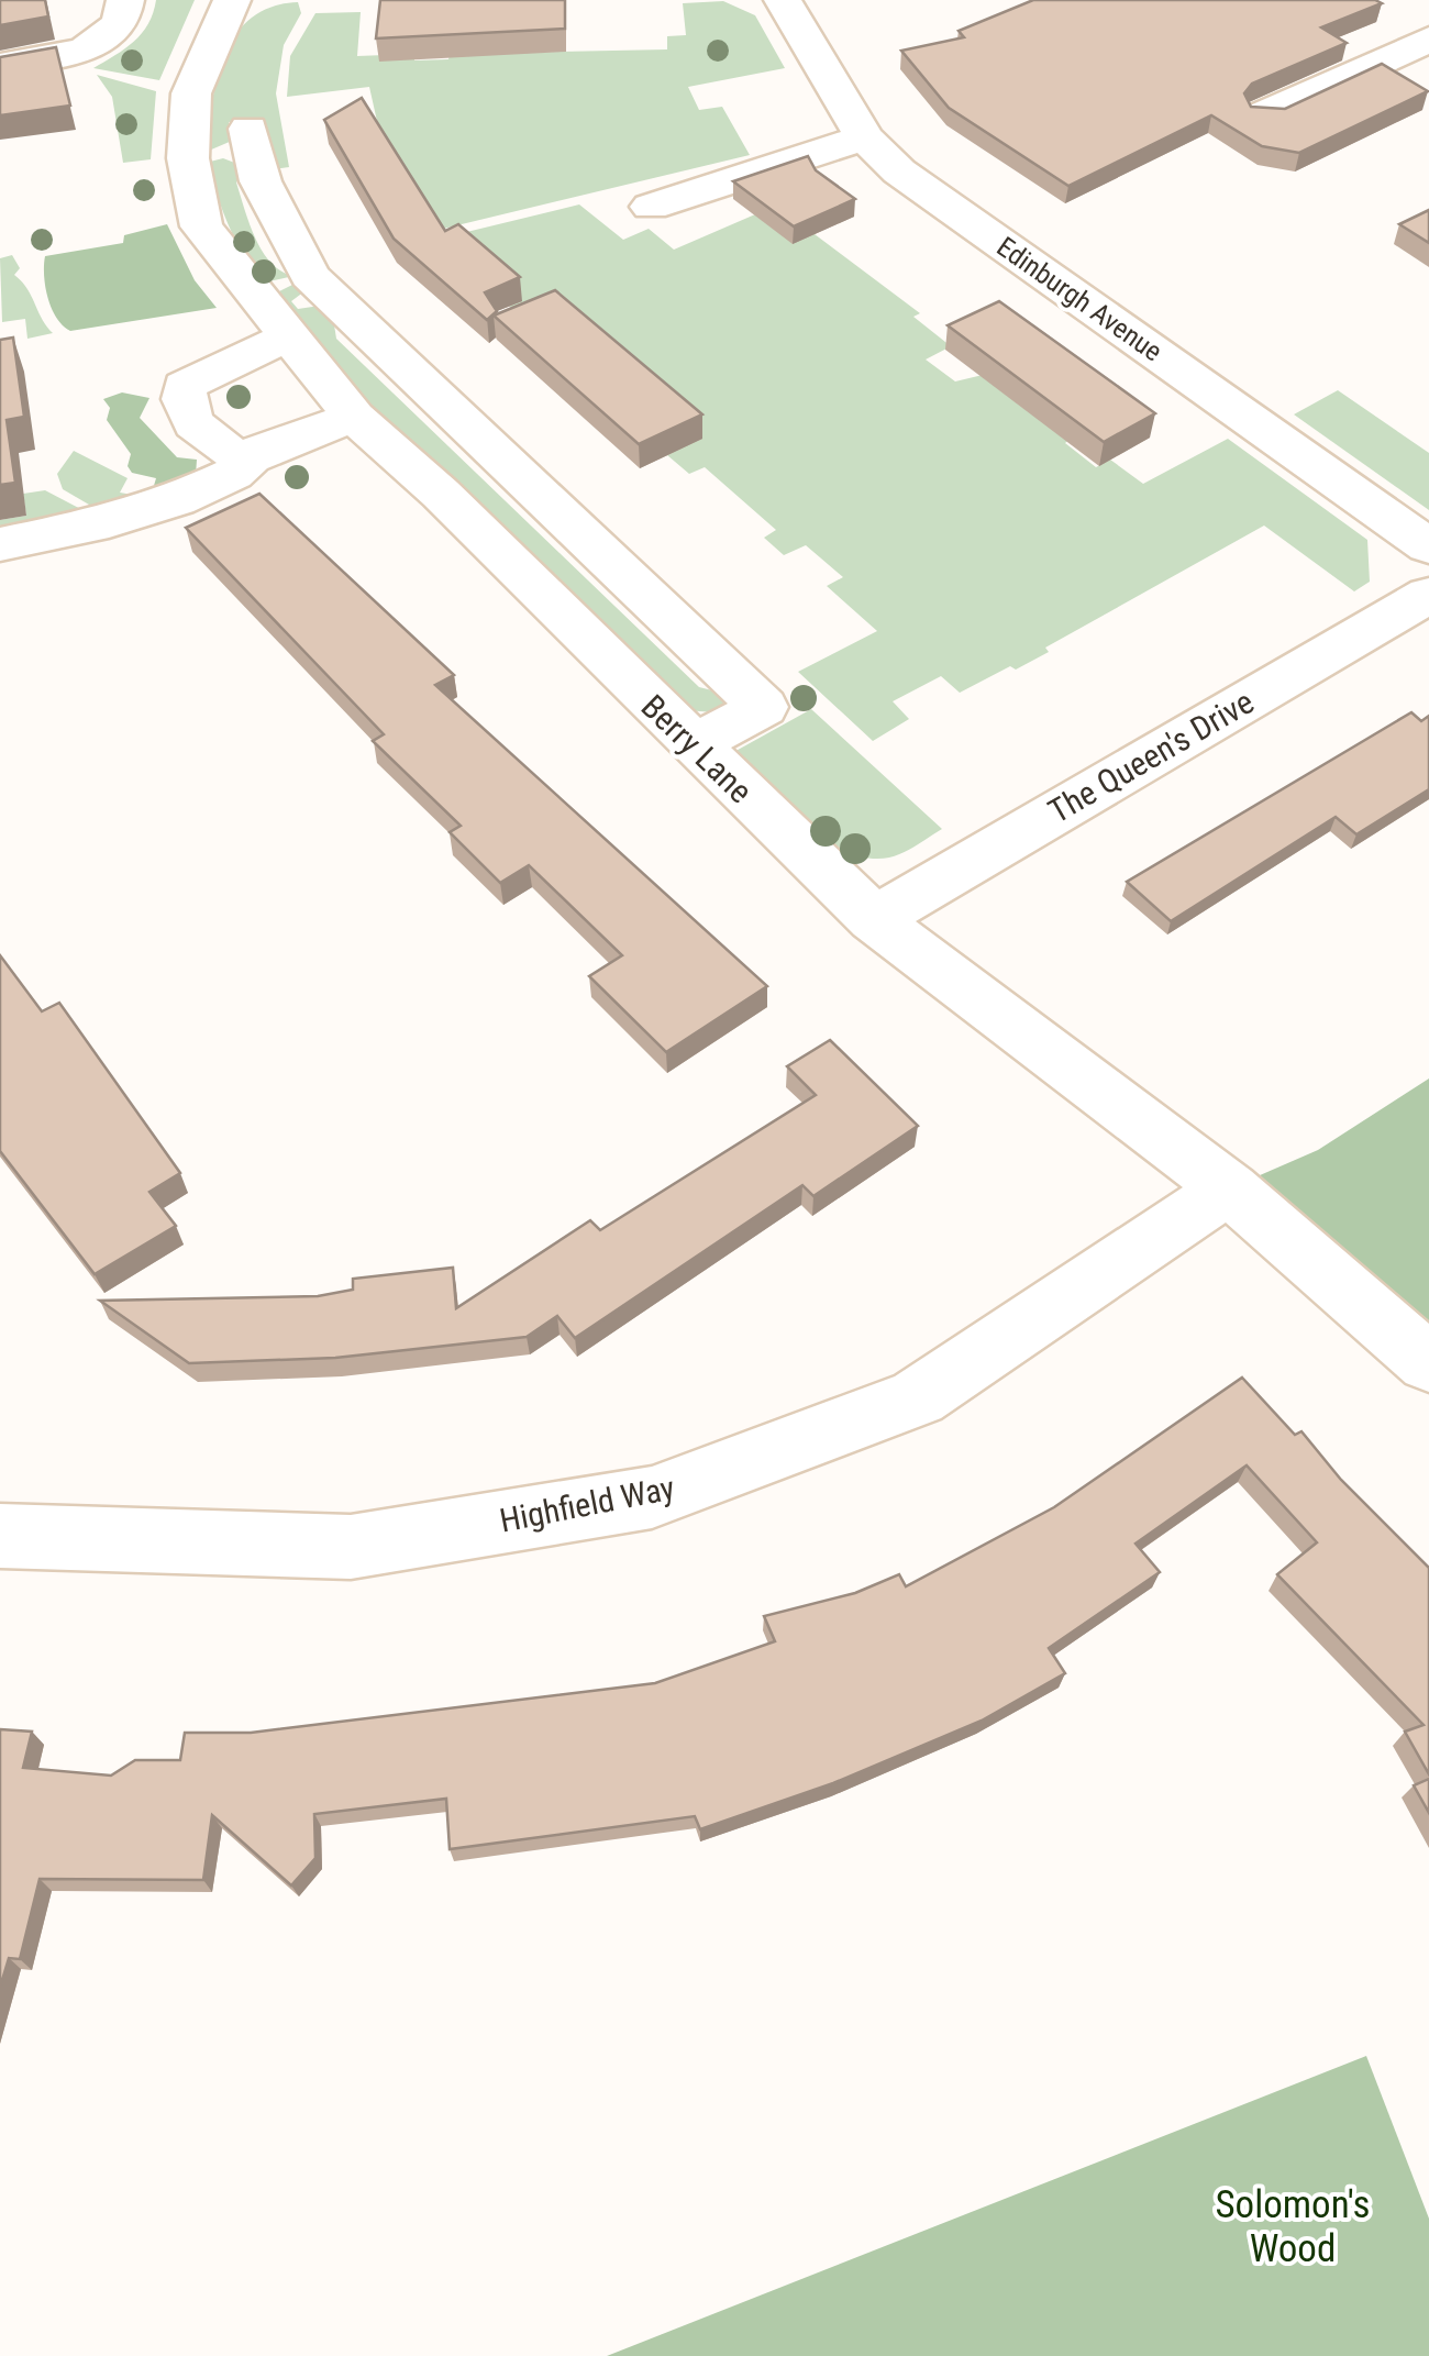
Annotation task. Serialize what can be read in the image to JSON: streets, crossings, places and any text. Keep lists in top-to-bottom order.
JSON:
{
  "streets": {
    "street": [
      "Edinburgh Avenue",
      "Berry Lane",
      "The Queen's Drive",
      "Highfield Way"
    ]
  },
  "crossings": [
    ["Berry Lane", "The Queen's Drive"],
    ["Berry Lane", "Highfield Way"]
  ],
  "parks": ["Solomon's Wood"]
}
